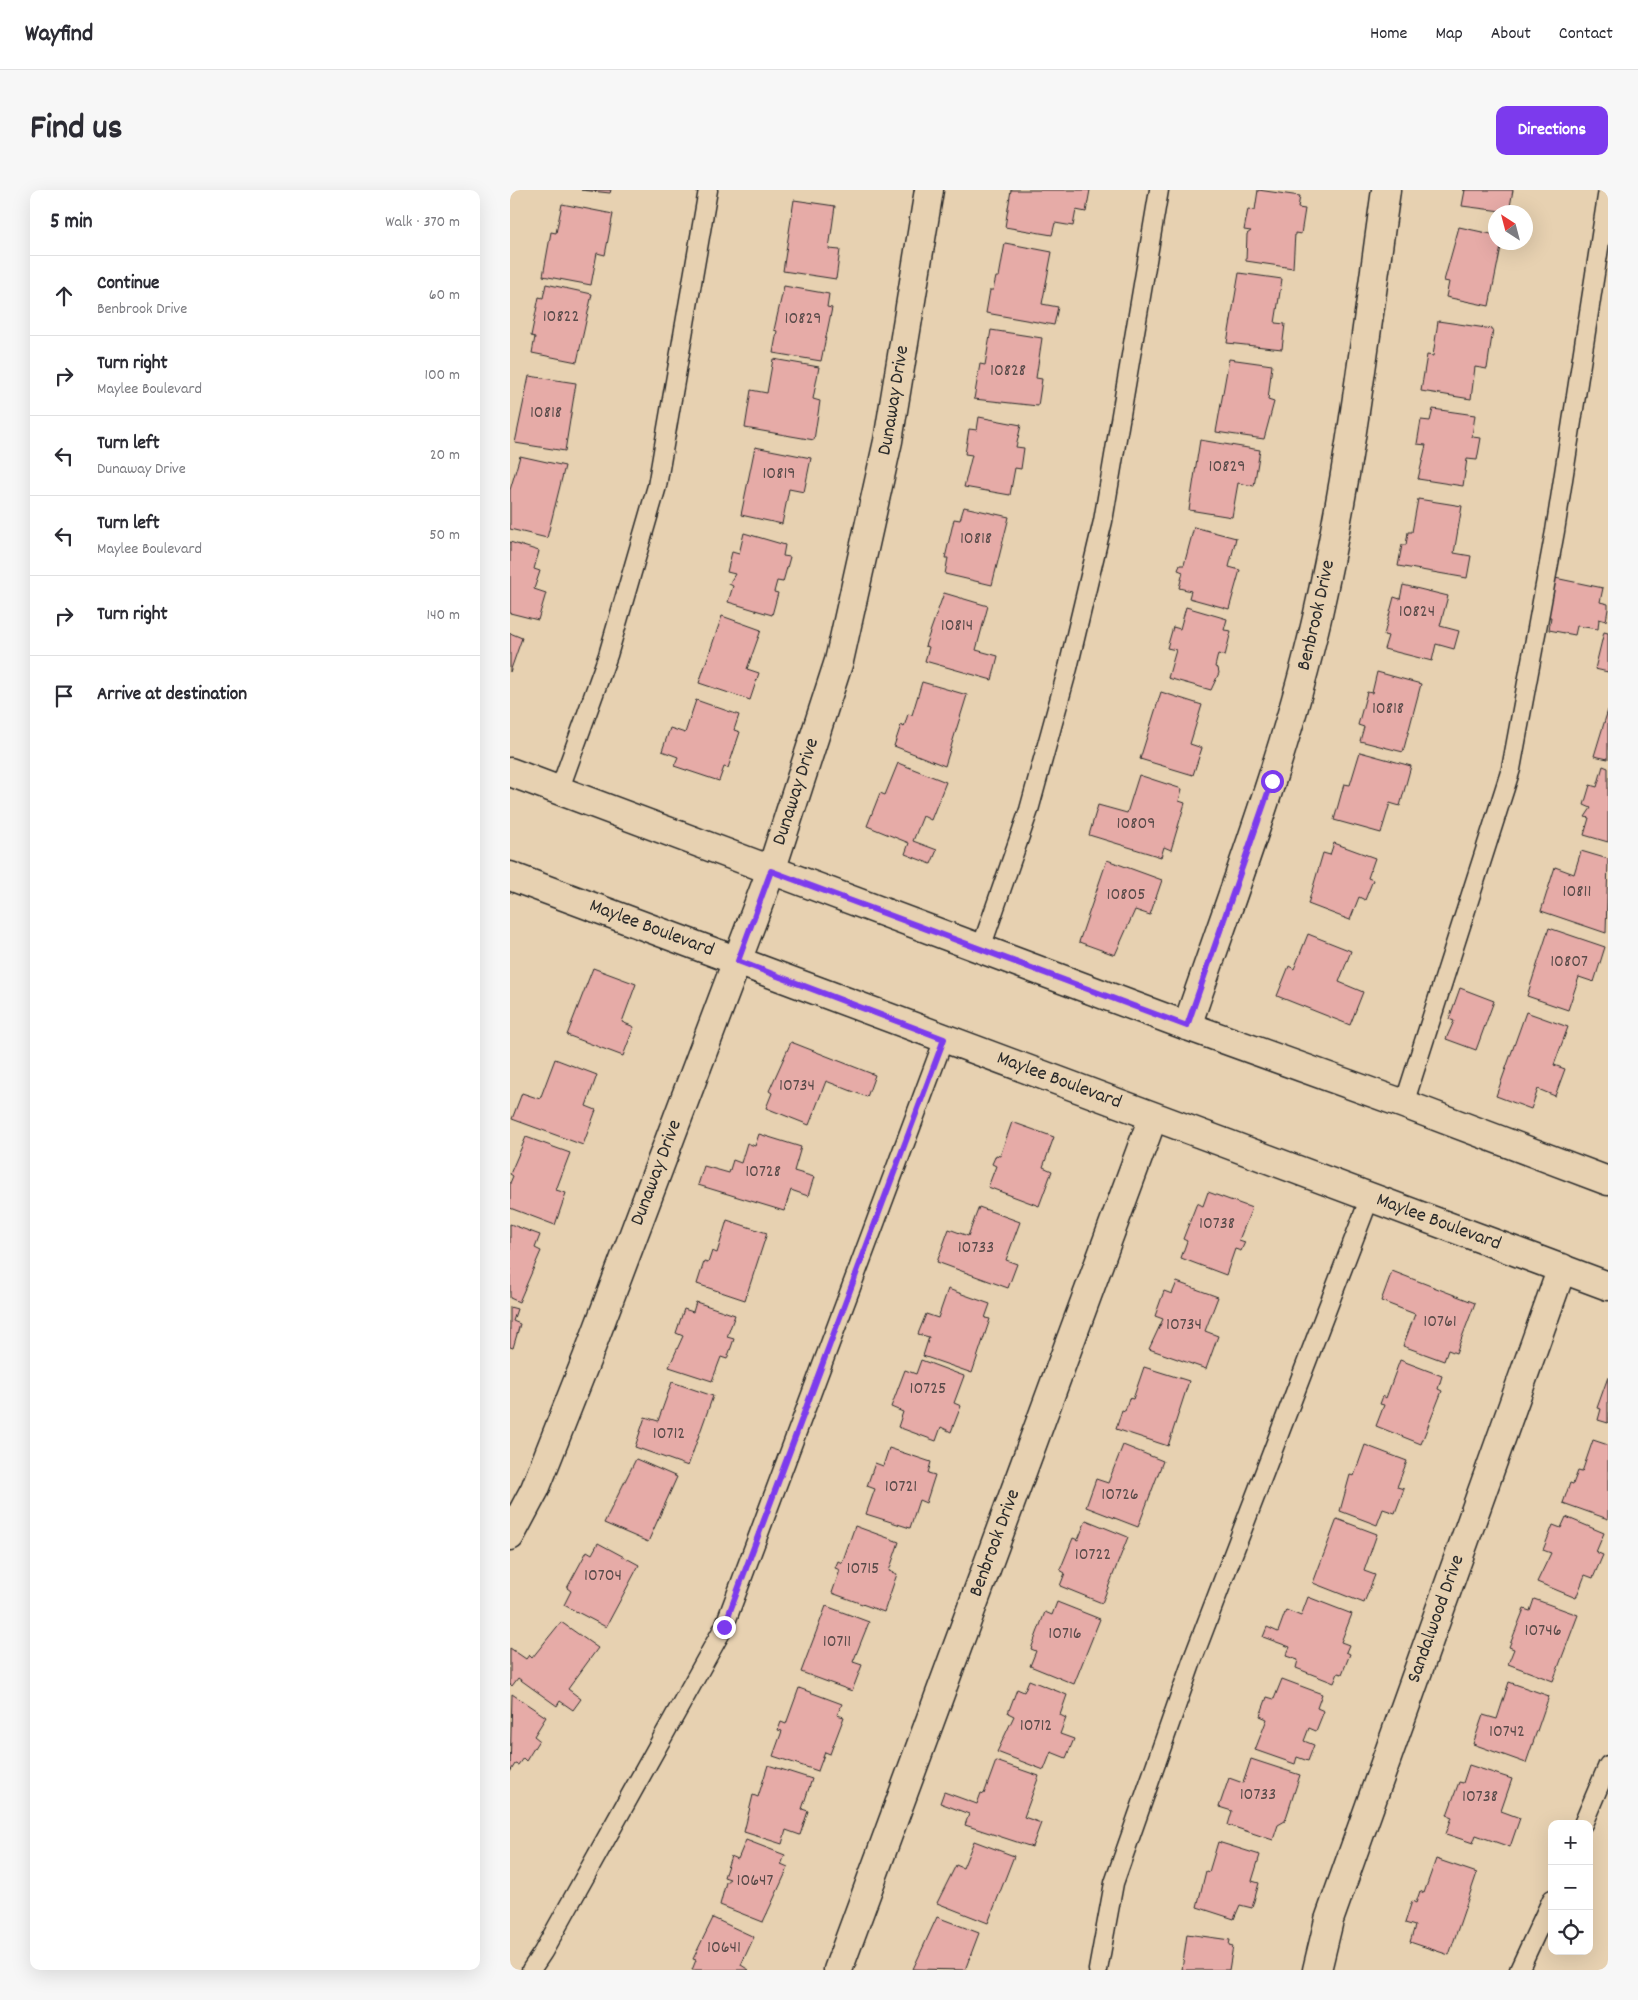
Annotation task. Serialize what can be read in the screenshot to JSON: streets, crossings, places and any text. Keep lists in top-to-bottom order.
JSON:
{
  "streets": {
    "street": [
      "Dunaway Drive",
      "Benbrook Drive",
      "Maylee Boulevard",
      "Sandalwood Drive"
    ]
  },
  "crossings": [
    ["Dunaway Drive", "Maylee Boulevard"],
    ["Benbrook Drive", "Maylee Boulevard"],
    ["Maylee Boulevard", "Sandalwood Drive"]
  ],
  "house_numbers": [
    "10822",
    "10829",
    "10828",
    "10818",
    "10829",
    "10819",
    "10818",
    "10824",
    "10814",
    "10818",
    "10809",
    "10811",
    "10805",
    "10807",
    "10734",
    "10728",
    "10738",
    "10733",
    "10761",
    "10734",
    "10725",
    "10712",
    "10721",
    "10726",
    "10722",
    "10715",
    "10704",
    "10746",
    "10716",
    "10711",
    "10712",
    "10742",
    "10733",
    "10738",
    "10647",
    "10641"
  ],
  "north": "top left",
  "page": {
    "header": "Wayfind",
    "nav": [
      "Home",
      "Map",
      "About",
      "Contact"
    ],
    "title": "Find us",
    "buttons": "Directions",
    "heading": ["5 min", "Walk · 370 m"],
    "list": [
      ["Continue", "Benbrook Drive", "60 m"],
      ["Turn right", "Maylee Boulevard", "100 m"],
      ["Turn left", "Dunaway Drive", "20 m"],
      ["Turn left", "Maylee Boulevard", "50 m"],
      ["Turn right", "140 m"],
      "Arrive at destination"
    ],
    "map_buttons": ["+", "−"]
  }
}
